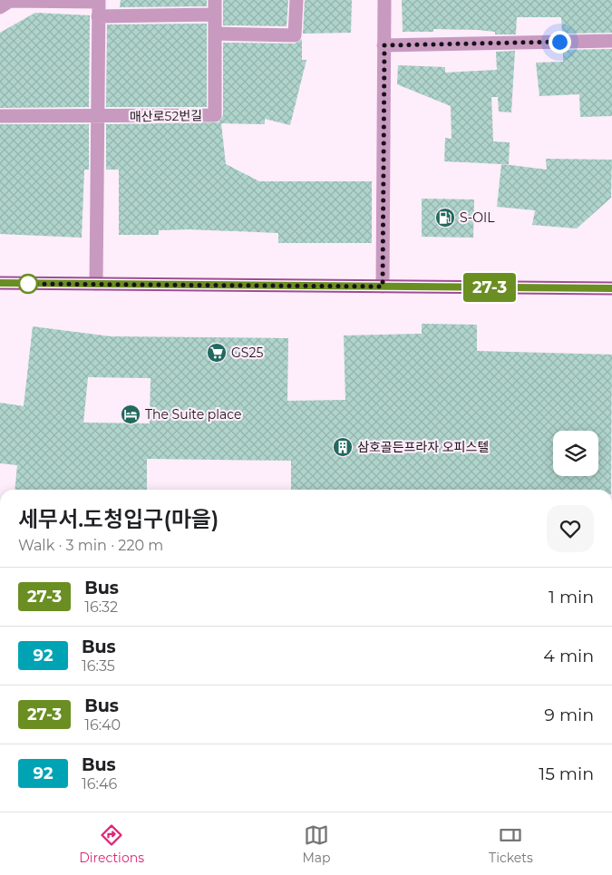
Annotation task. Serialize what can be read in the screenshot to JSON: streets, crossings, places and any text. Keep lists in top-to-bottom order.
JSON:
{
  "streets": {
    "street": ["매산로52번길"]
  },
  "places": {
    "fuel station": ["S-OIL"],
    "supermarket": ["GS25"],
    "hotel": ["The Suite place"],
    "building": ["삼호골든프라자 오피스텔"]
  },
  "lines": ["bus line 27-3"],
  "page": {
    "on_map": "27-3",
    "heading": ["세무서.도청입구(마을)", "Walk · 3 min · 220 m"],
    "list": [
      {
        "mark": "27-3",
        "name": "Bus",
        "note": "16:32",
        "value": "1 min"
      },
      {
        "mark": "92",
        "name": "Bus",
        "note": "16:35",
        "value": "4 min"
      },
      {
        "mark": "27-3",
        "name": "Bus",
        "note": "16:40",
        "value": "9 min"
      },
      {
        "mark": "92",
        "name": "Bus",
        "note": "16:46",
        "value": "15 min"
      }
    ],
    "tabs": ["Directions", "Map", "Tickets"]
  }
}
